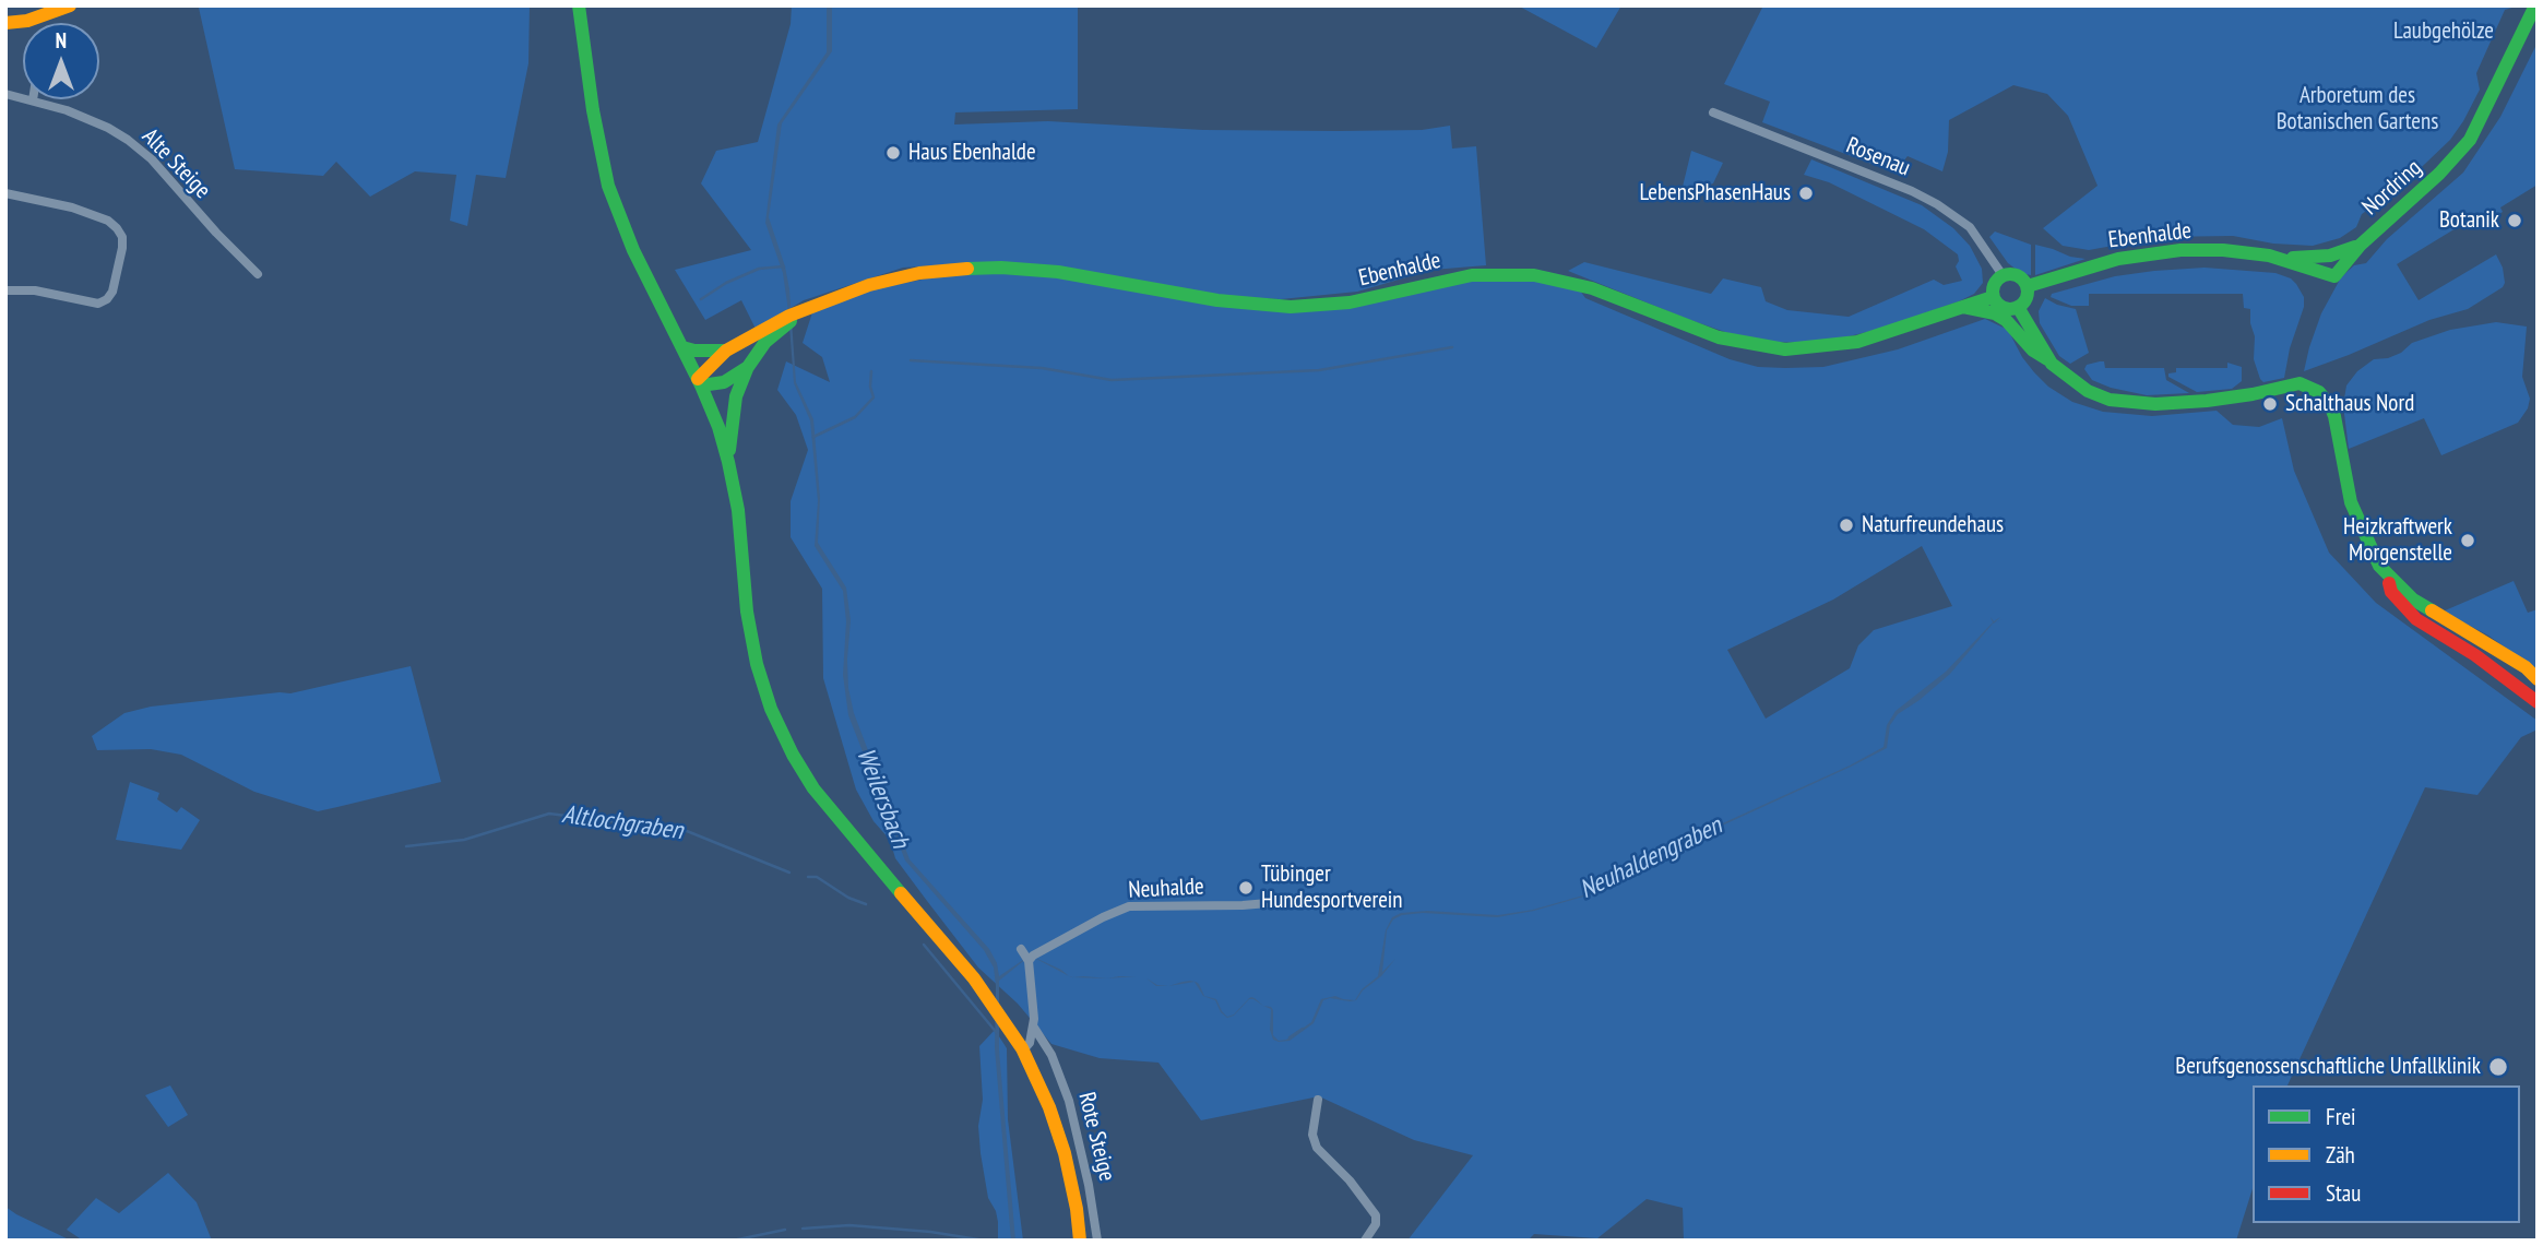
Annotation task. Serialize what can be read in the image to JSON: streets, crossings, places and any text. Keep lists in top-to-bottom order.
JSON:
{
  "streets": {
    "street": [
      "Rosenau",
      "Alte Steige",
      "Nordring",
      "Ebenhalde",
      "Neuhalde",
      "Rote Steige"
    ]
  },
  "crossings": [
    ["Rosenau", "Ebenhalde"],
    ["Nordring", "Ebenhalde"]
  ],
  "water": ["Weilersbach", "Altlochgraben", "Neuhaldengraben"],
  "parks": ["Laubgehölze", "Arboretum des Botanischen Gartens"],
  "places": [
    "Haus Ebenhalde",
    "LebensPhasenHaus",
    "Botanik",
    "Schalthaus Nord",
    "Naturfreundehaus",
    "Heizkraftwerk Morgenstelle",
    "Tübinger Hundesportverein",
    "Berufsgenossenschaftliche Unfallklinik"
  ],
  "legend": ["Frei", "Zäh", "Stau"],
  "north": "top"
}
